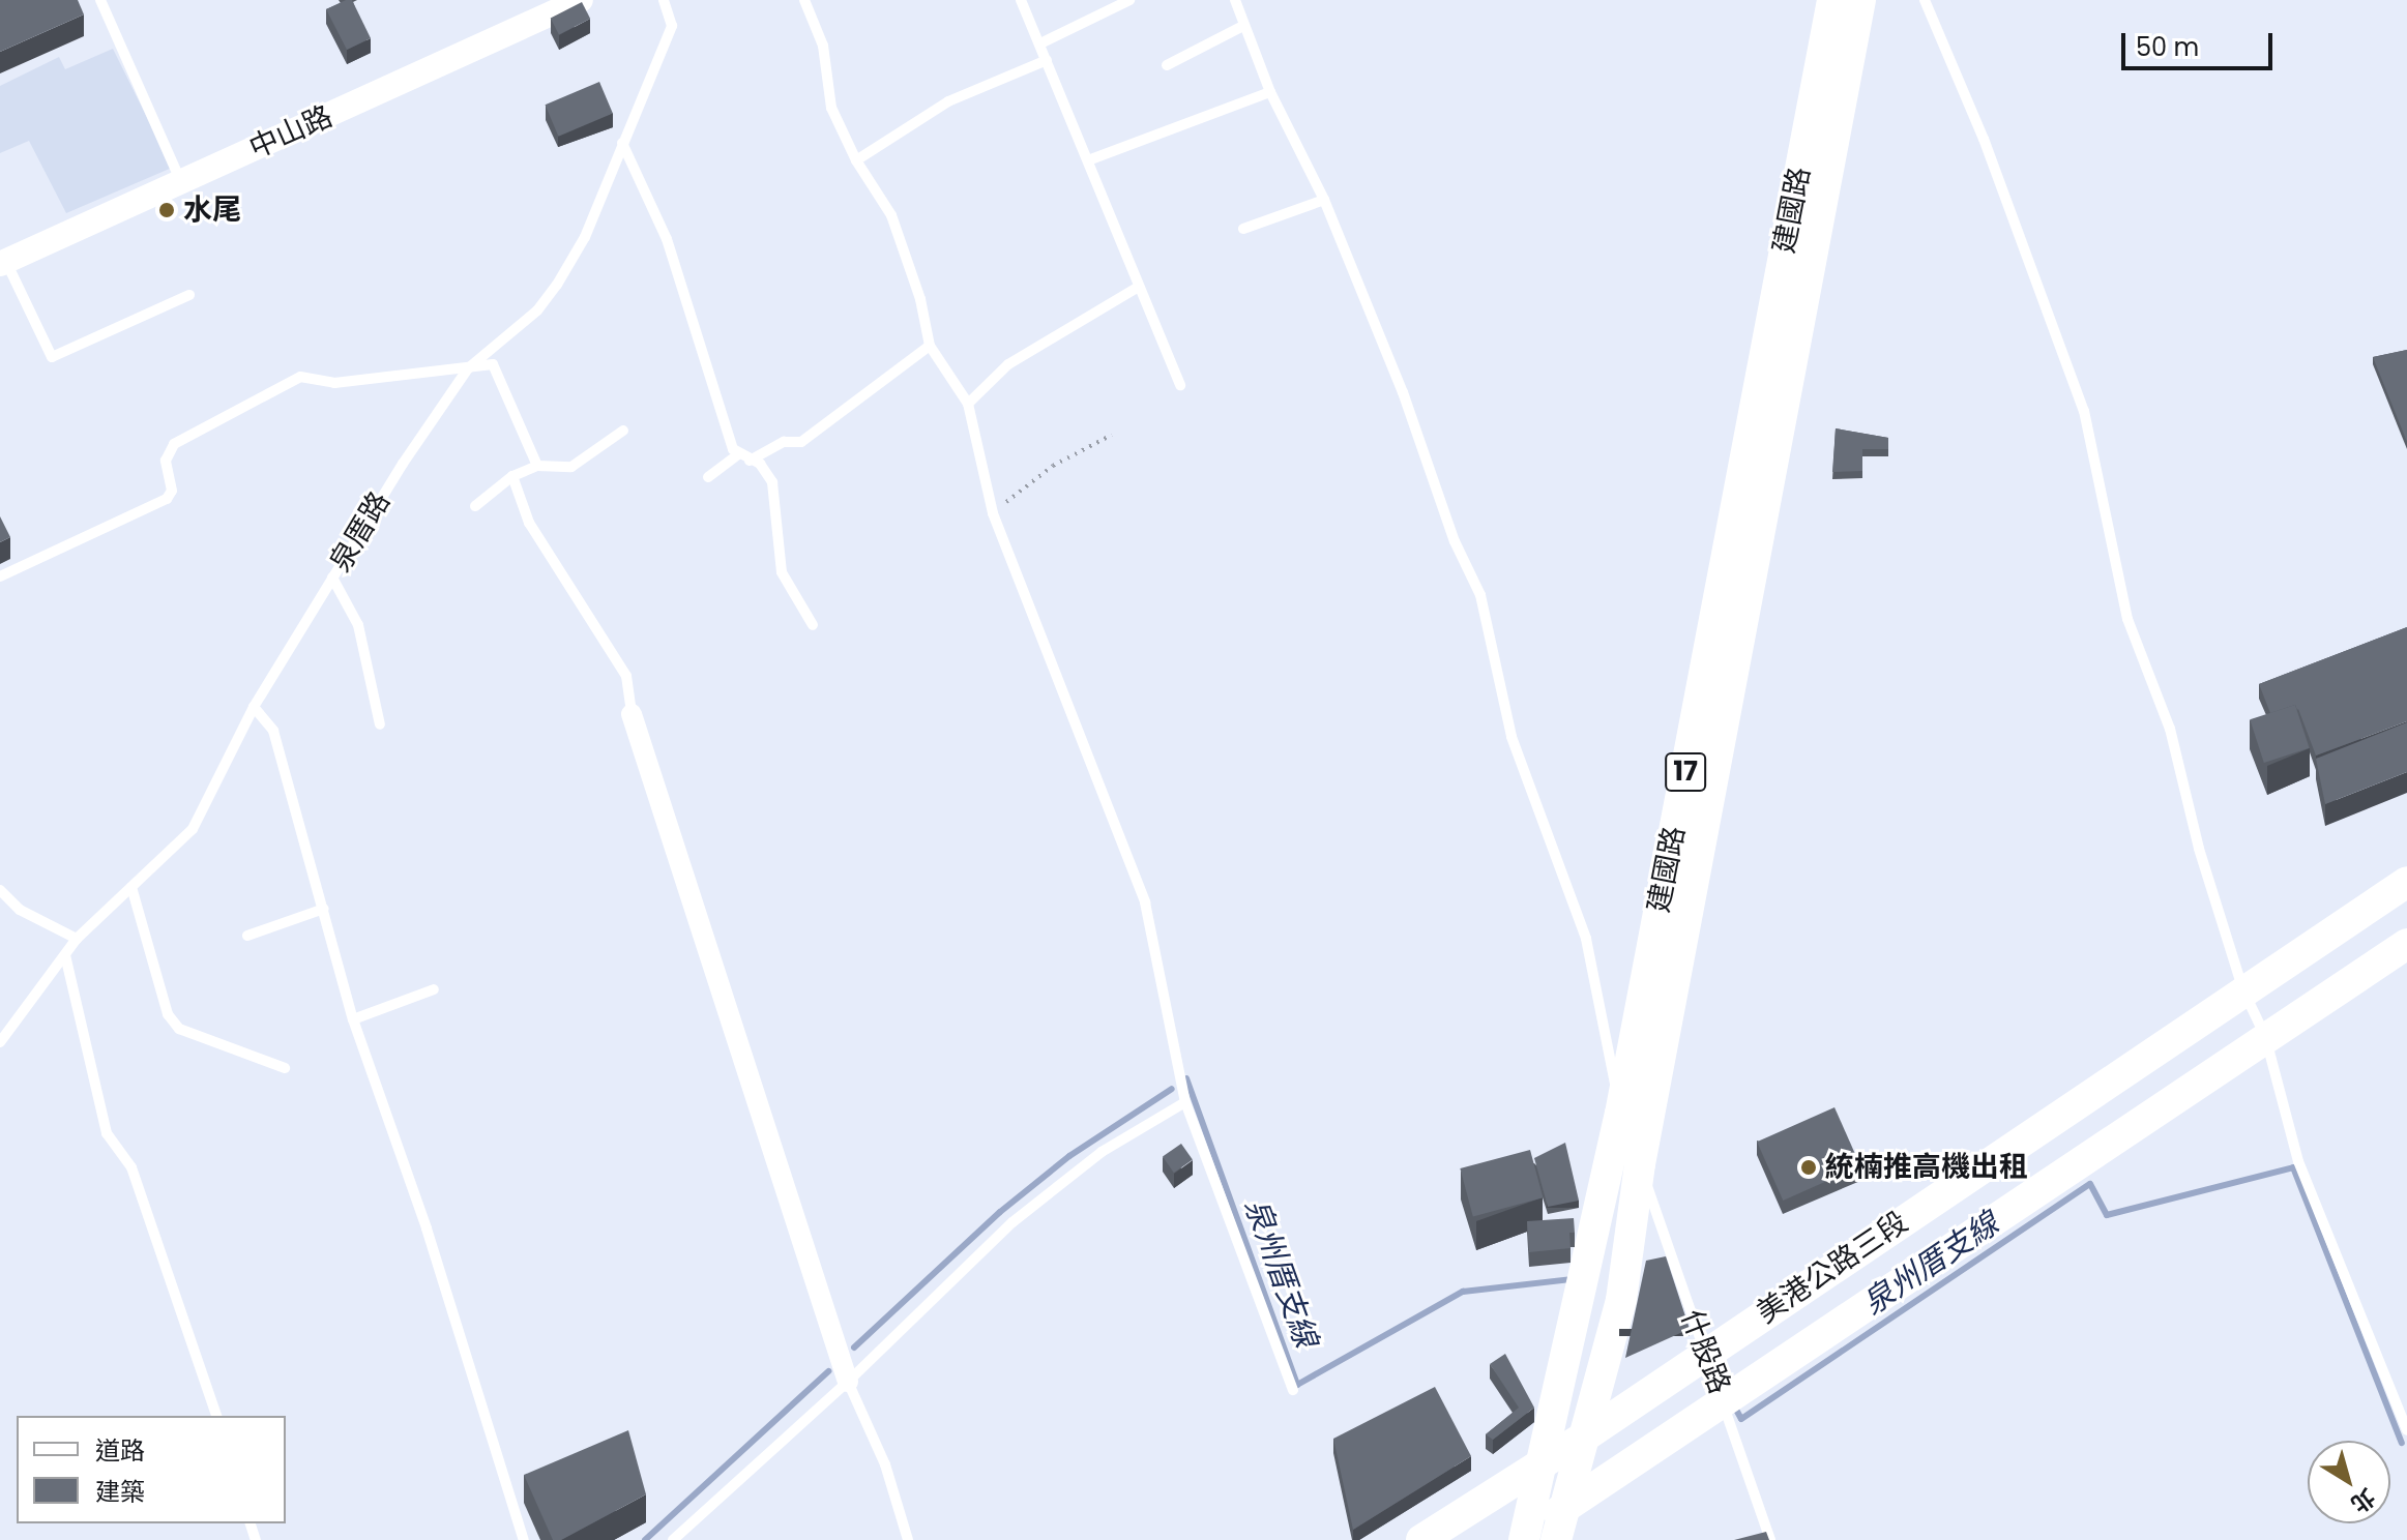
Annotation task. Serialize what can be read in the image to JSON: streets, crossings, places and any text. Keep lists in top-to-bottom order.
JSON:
{
  "streets": {
    "main road": ["建國路", "17", "美港公路三段"],
    "street": ["中山路"],
    "lane": ["泉厝路", "什股路"]
  },
  "crossings": [
    ["建國路", "美港公路三段"],
    ["建國路", "什股路"],
    ["美港公路三段", "什股路"]
  ],
  "water": ["泉州厝支線"],
  "places": ["水尾", "統楠推高機出租"],
  "legend": ["道路", "建築"],
  "scale_bar": "50 m",
  "north": "bottom right"
}
